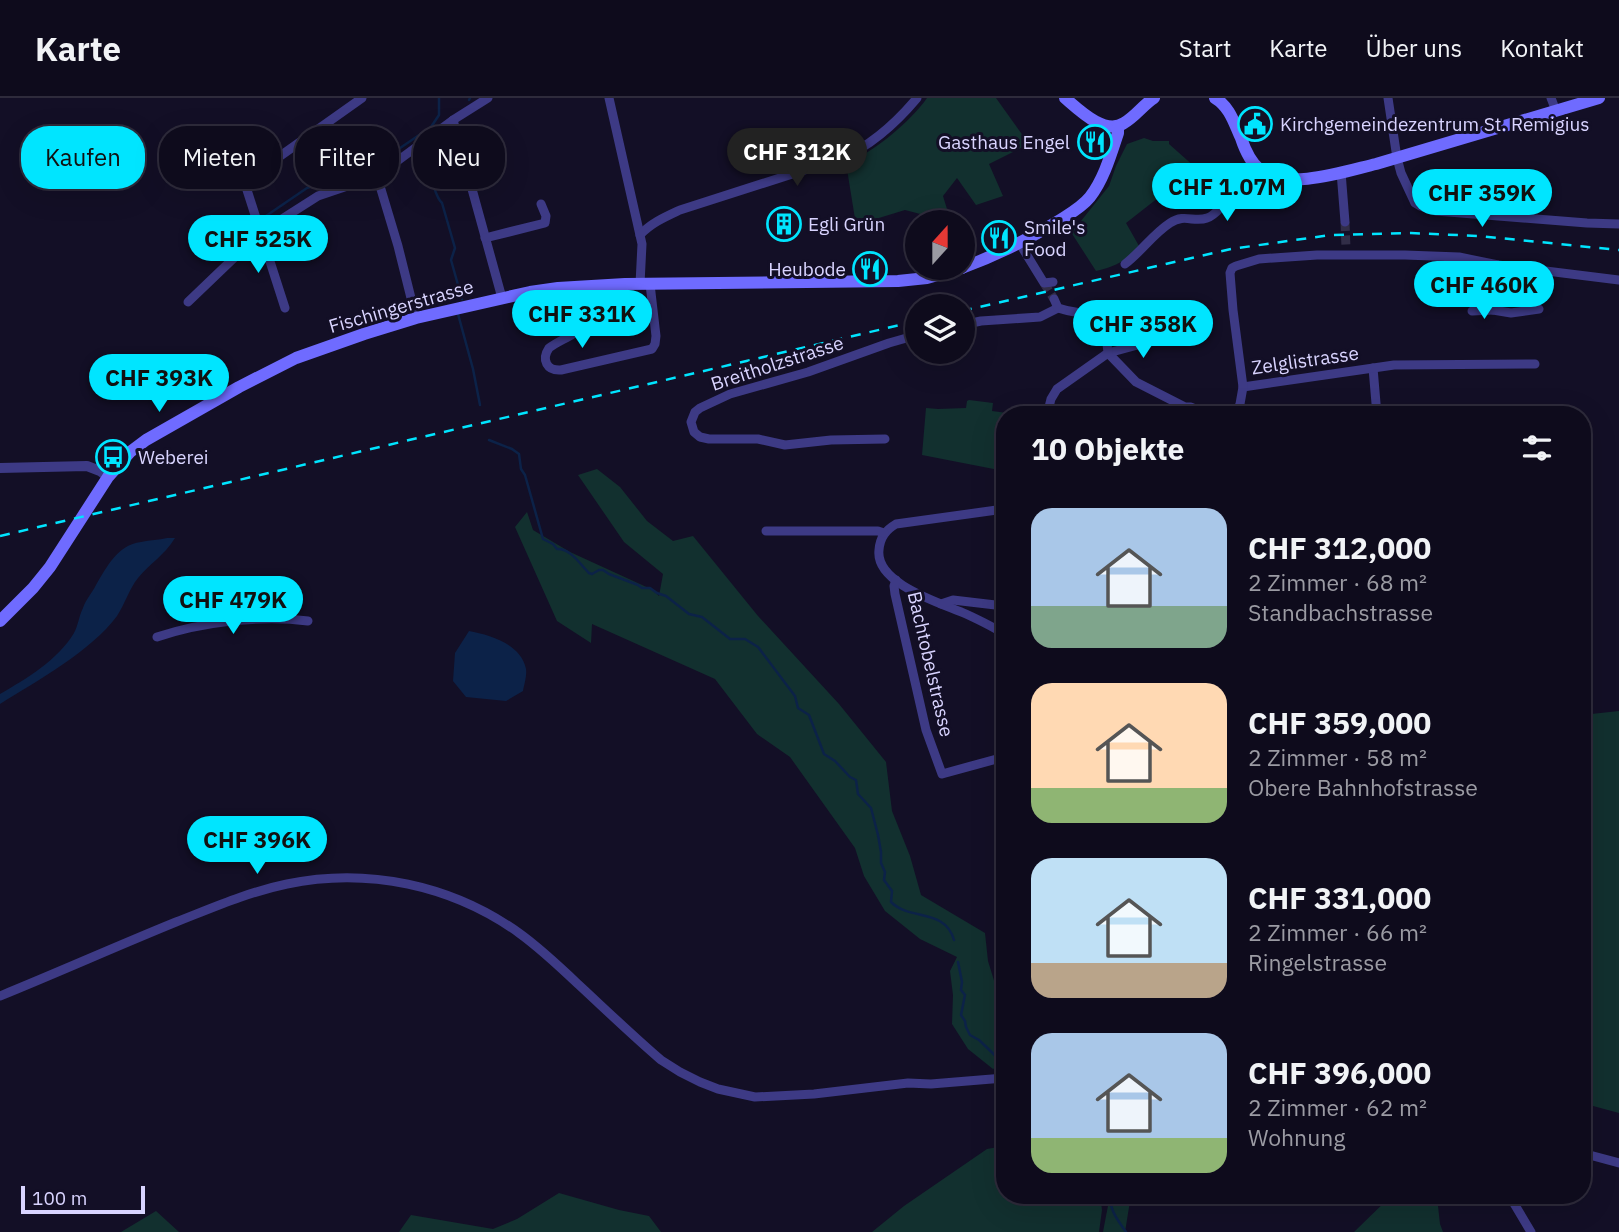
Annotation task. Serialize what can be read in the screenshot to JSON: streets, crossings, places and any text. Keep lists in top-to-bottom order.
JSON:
{
  "streets": {
    "main road": ["Fischingerstrasse"],
    "street": ["Zelglistrasse", "Breitholzstrasse", "Bachtobelstrasse"]
  },
  "places": {
    "public building": ["Kirchgemeindezentrum St. Remigius"],
    "restaurant": ["Gasthaus Engel", "Smile's Food", "Heubode"],
    "building": ["Egli Grün"],
    "bus stop": ["Weberei"]
  },
  "scale_bar": "100 m",
  "north": "top",
  "page": {
    "header": "Karte",
    "nav": [
      "Start",
      "Karte",
      "Über uns",
      "Kontakt"
    ],
    "chip": [
      "Kaufen",
      "Mieten",
      "Filter",
      "Neu"
    ],
    "price": [
      "CHF 312K",
      "CHF 1.07M",
      "CHF 359K",
      "CHF 525K",
      "CHF 460K",
      "CHF 331K",
      "CHF 358K",
      "CHF 393K",
      "CHF 479K",
      "CHF 396K"
    ],
    "heading": "10 Objekte",
    "list": [
      {
        "name": "CHF 312,000",
        "note": "2 Zimmer · 68 m² · Standbachstrasse"
      },
      {
        "name": "CHF 359,000",
        "note": "2 Zimmer · 58 m² · Obere Bahnhofstrasse"
      },
      {
        "name": "CHF 331,000",
        "note": "2 Zimmer · 66 m² · Ringelstrasse"
      },
      {
        "name": "CHF 396,000",
        "note": "2 Zimmer · 62 m² · Wohnung"
      }
    ],
    "scale": "100 m"
  }
}
